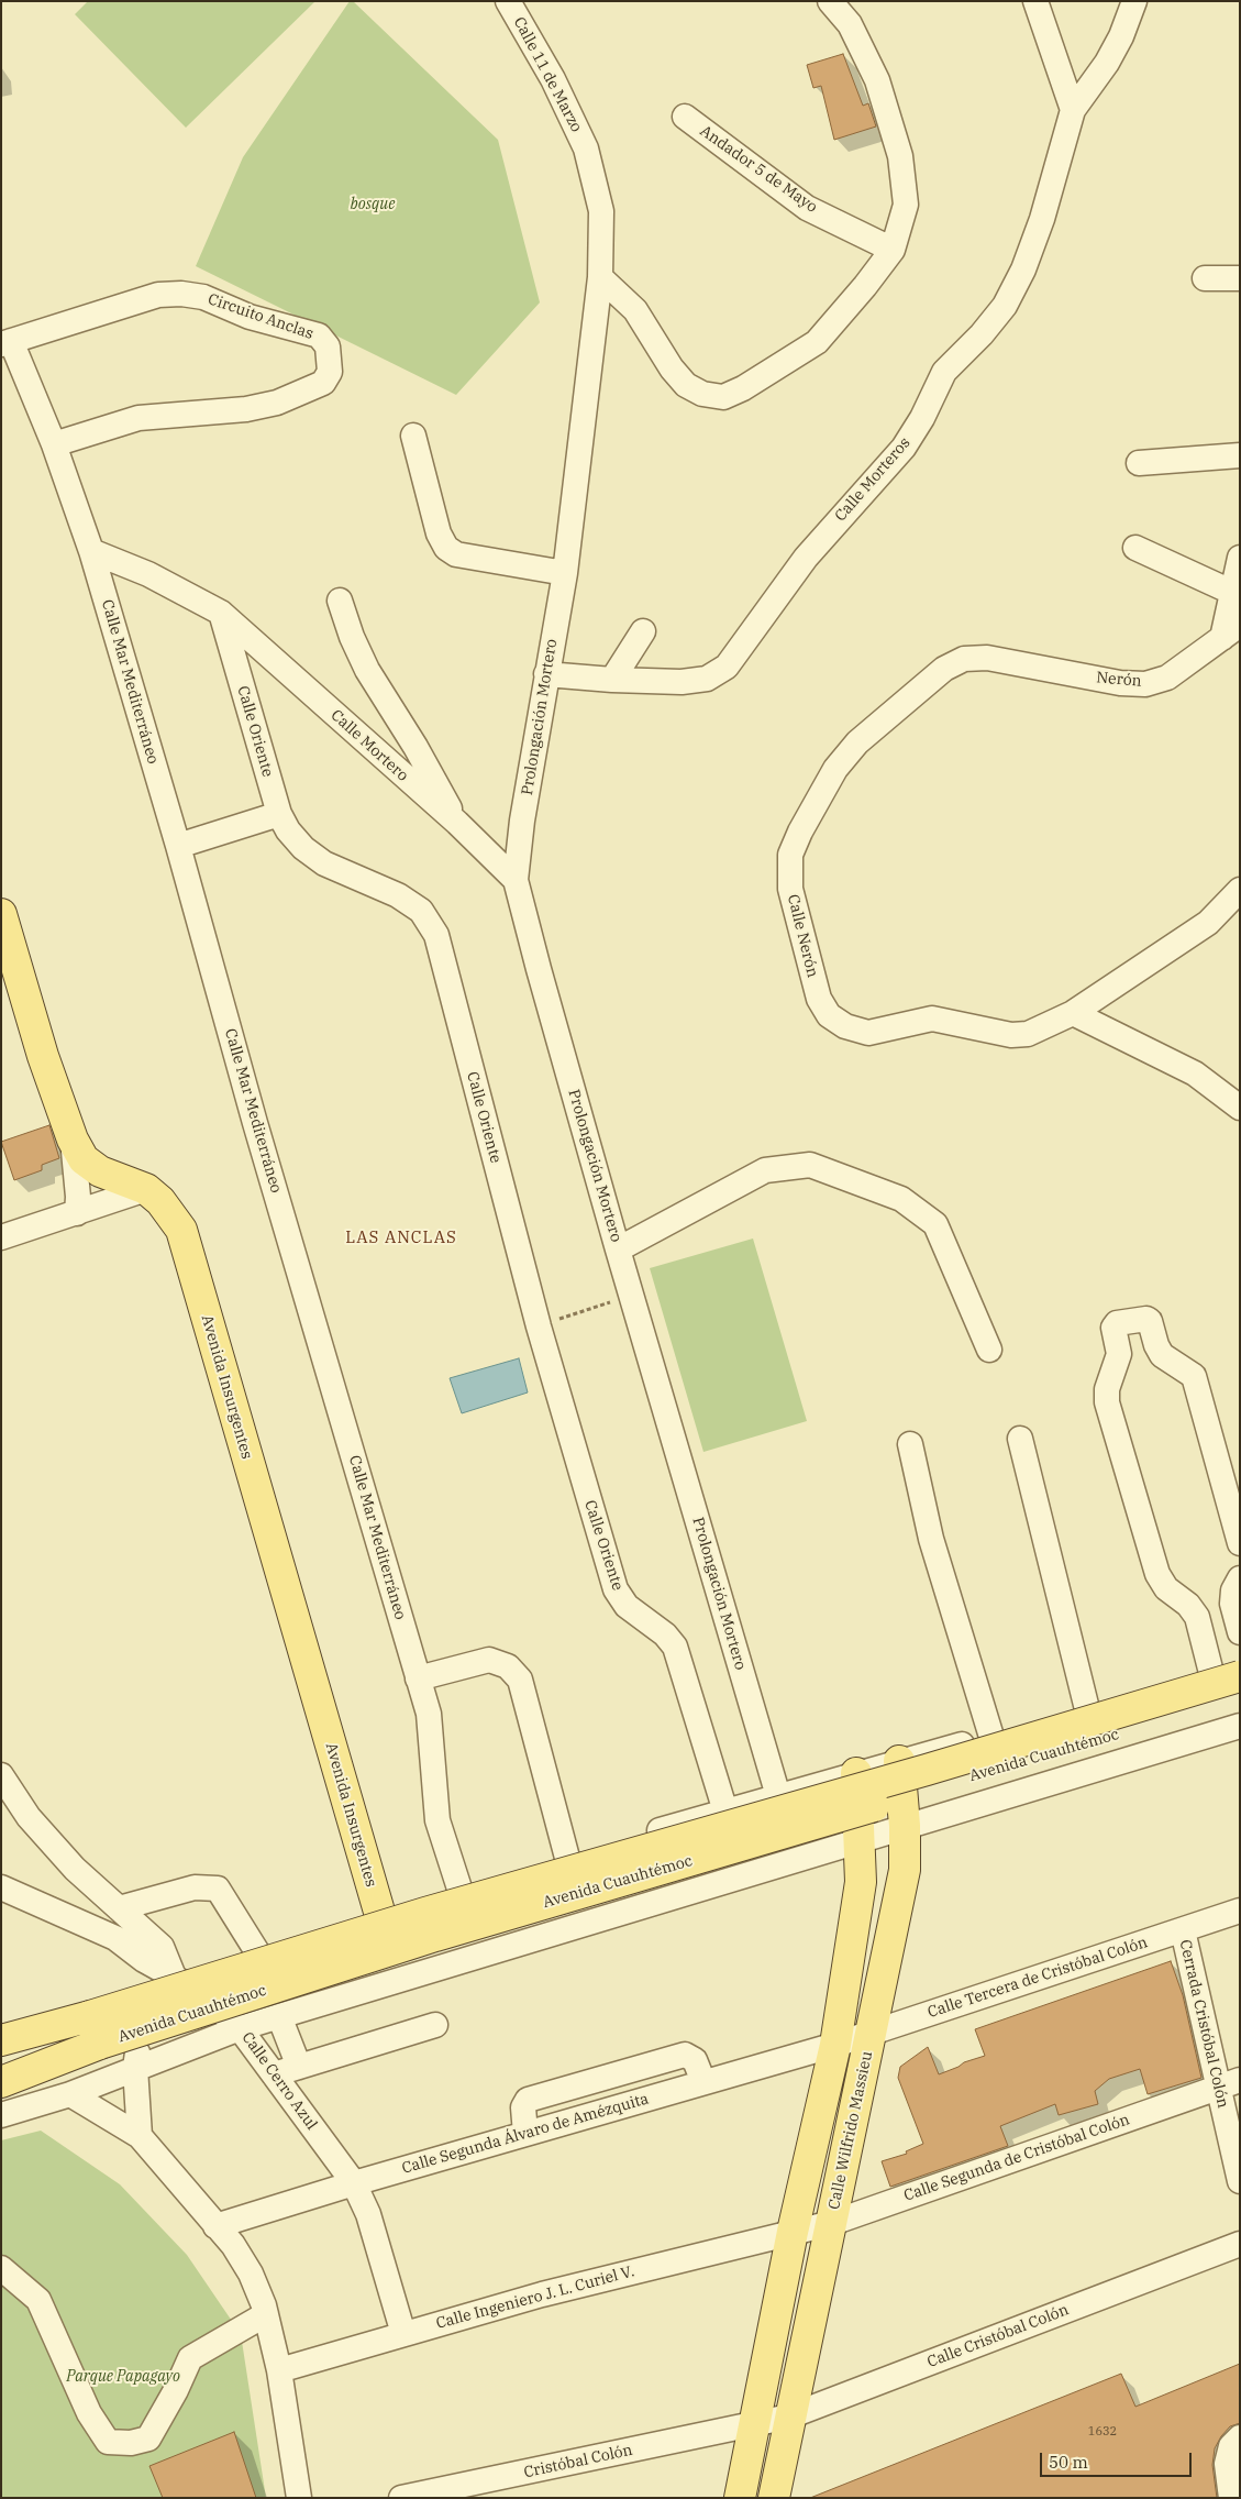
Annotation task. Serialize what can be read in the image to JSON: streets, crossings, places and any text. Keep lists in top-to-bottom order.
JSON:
{
  "streets": {
    "main road": ["Avenida Insurgentes", "Avenida Cuauhtémoc", "Calle Wilfrido Massieu"],
    "street": [
      "Calle 11 de Marzo",
      "Andador 5 de Mayo",
      "Circuito Anclas",
      "Calle Morteros",
      "Nerón",
      "Calle Mar Mediterráneo",
      "Prolongación Mortero",
      "Calle Oriente",
      "Calle Mortero",
      "Calle Nerón",
      "Calle Tercera de Cristóbal Colón",
      "Cerrada Cristóbal Colón",
      "Calle Cerro Azul",
      "Calle Segunda Álvaro de Amézquita",
      "Calle Segunda de Cristóbal Colón",
      "Calle Ingeniero J. L. Curiel V.",
      "Calle Cristóbal Colón",
      "Cristóbal Colón"
    ]
  },
  "crossings": [
    ["Calle 11 de Marzo", "Prolongación Mortero"],
    ["Circuito Anclas", "Calle Mar Mediterráneo"],
    ["Calle Morteros", "Prolongación Mortero"],
    ["Nerón", "Calle Nerón"],
    ["Prolongación Mortero", "Calle Mortero"],
    ["Calle Oriente", "Calle Mortero"],
    ["Calle Tercera de Cristóbal Colón", "Cerrada Cristóbal Colón"],
    ["Calle Tercera de Cristóbal Colón", "Calle Wilfrido Massieu"],
    ["Calle Tercera de Cristóbal Colón", "Calle Segunda Álvaro de Amézquita"],
    ["Cerrada Cristóbal Colón", "Calle Segunda de Cristóbal Colón"],
    ["Calle Cerro Azul", "Calle Segunda Álvaro de Amézquita"],
    ["Calle Cerro Azul", "Calle Ingeniero J. L. Curiel V."],
    ["Calle Wilfrido Massieu", "Calle Segunda de Cristóbal Colón"],
    ["Calle Wilfrido Massieu", "Calle Cristóbal Colón"],
    ["Calle Segunda de Cristóbal Colón", "Calle Ingeniero J. L. Curiel V."],
    ["Calle Cristóbal Colón", "Cristóbal Colón"]
  ],
  "districts": ["LAS ANCLAS"],
  "parks": ["bosque", "Parque Papagayo"],
  "house_numbers": ["1632"],
  "scale_bar": "50 m"
}
